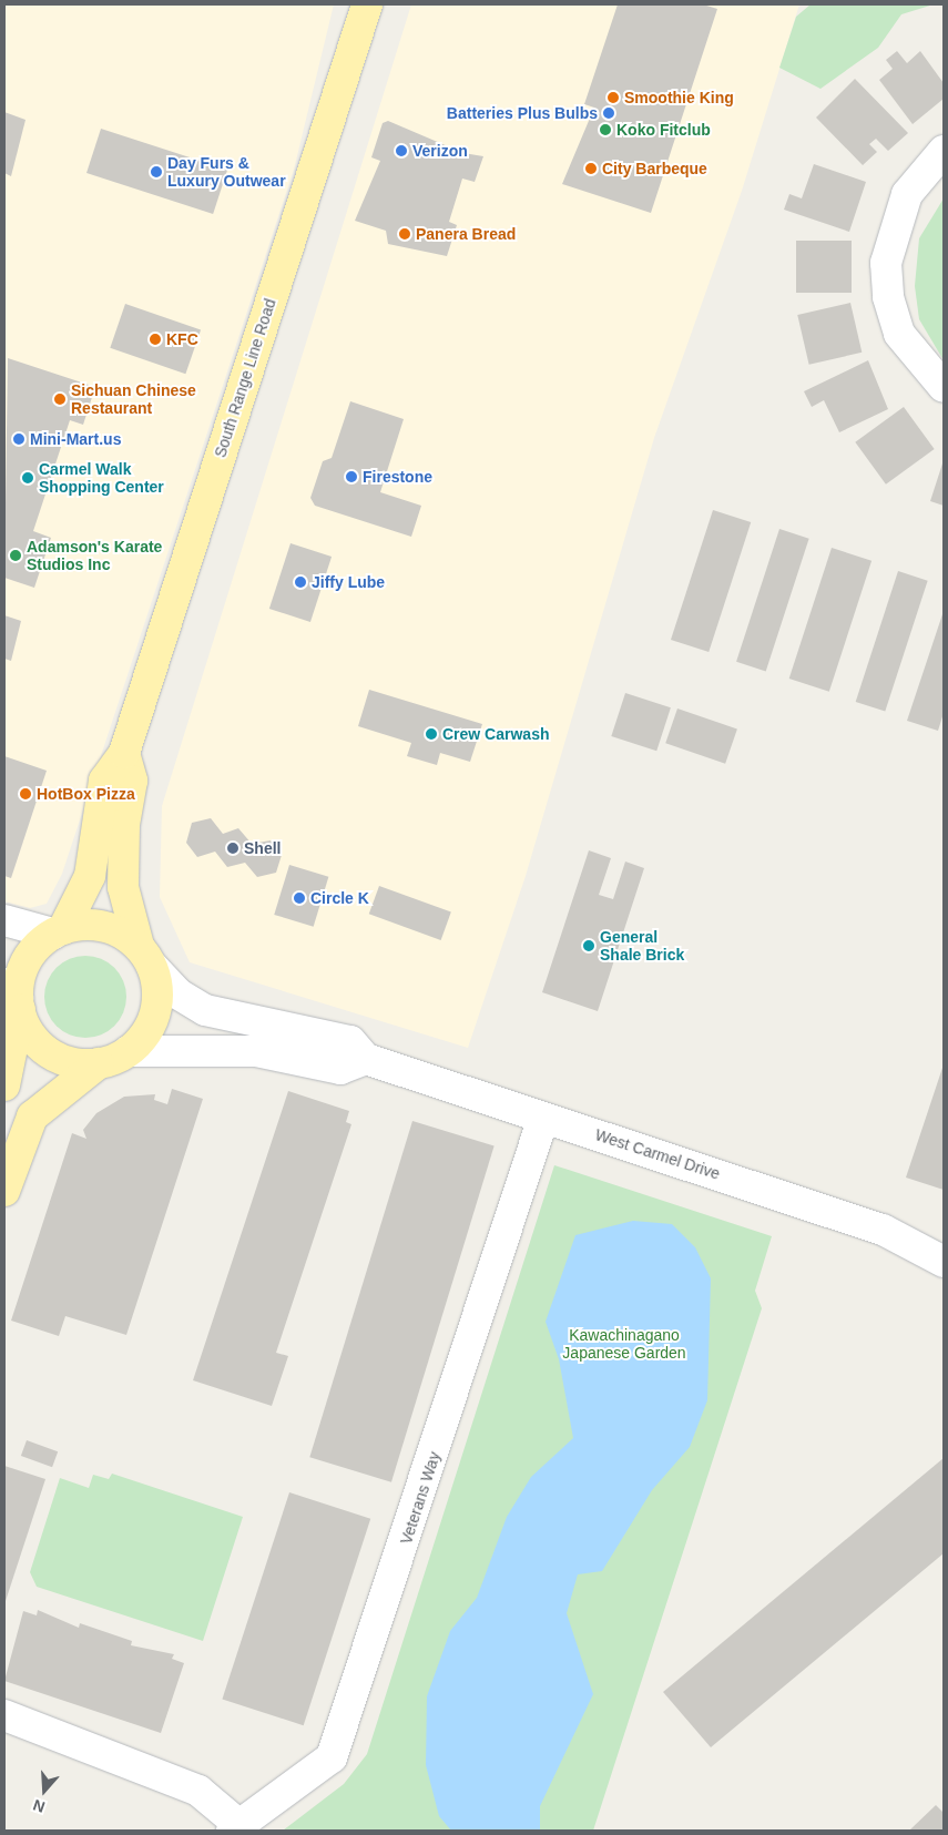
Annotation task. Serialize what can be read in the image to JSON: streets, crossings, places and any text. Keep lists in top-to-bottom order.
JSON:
{
  "streets": {
    "main road": ["South Range Line Road"],
    "street": ["West Carmel Drive", "Veterans Way"]
  },
  "crossings": [
    ["South Range Line Road", "West Carmel Drive"],
    ["West Carmel Drive", "Veterans Way"]
  ],
  "parks": ["Kawachinagano Japanese Garden"],
  "places": [
    "Smoothie King",
    "Batteries Plus Bulbs",
    "Koko Fitclub",
    "Verizon",
    "City Barbeque",
    "Day Furs & Luxury Outwear",
    "Panera Bread",
    "KFC",
    "Sichuan Chinese Restaurant",
    "Mini-Mart.us",
    "Firestone",
    "Carmel Walk Shopping Center",
    "Adamson's Karate Studios Inc",
    "Jiffy Lube",
    "Crew Carwash",
    "HotBox Pizza",
    "Shell",
    "Circle K",
    "General Shale Brick"
  ],
  "north": "bottom"
}
